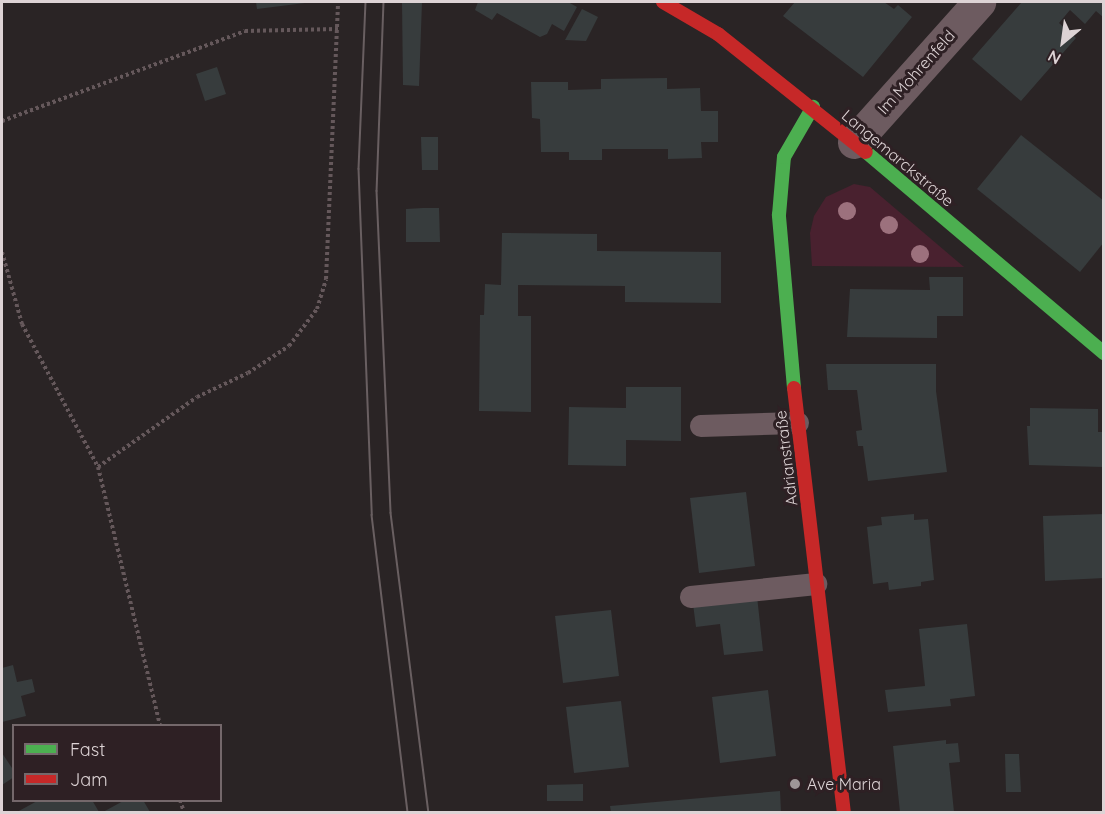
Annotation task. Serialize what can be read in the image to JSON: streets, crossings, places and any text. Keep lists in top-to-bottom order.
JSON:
{
  "streets": {
    "street": ["Im Mohrenfeld", "Langemarckstraße", "Adrianstraße"]
  },
  "crossings": [
    ["Im Mohrenfeld", "Langemarckstraße"],
    ["Langemarckstraße", "Adrianstraße"]
  ],
  "places": ["Ave Maria"],
  "legend": ["Fast", "Jam"],
  "north": "bottom left"
}
